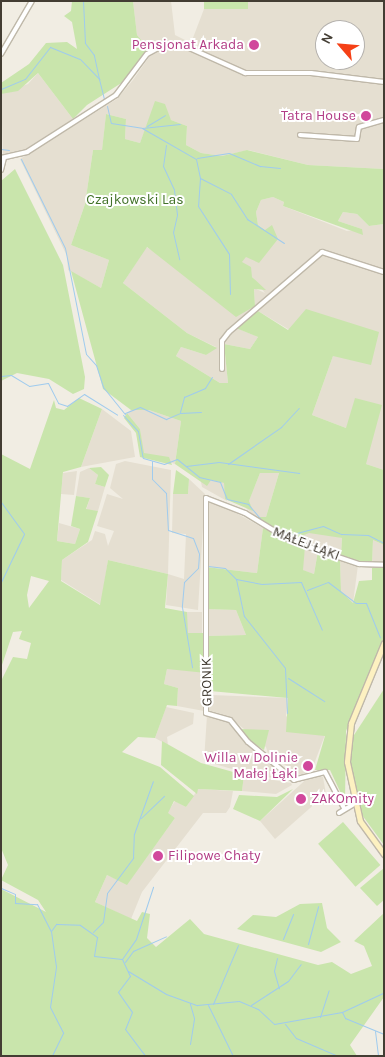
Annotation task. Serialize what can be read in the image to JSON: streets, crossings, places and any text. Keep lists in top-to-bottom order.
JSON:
{
  "streets": {
    "street": ["MAŁEJ ŁĄKI", "GRONIK"]
  },
  "crossings": [
    ["MAŁEJ ŁĄKI", "GRONIK"]
  ],
  "parks": ["Czajkowski Las"],
  "places": [
    "Pensjonat Arkada",
    "Tatra House",
    "Willa w Dolinie Małej Łąki",
    "ZAKOmity",
    "Filipowe Chaty"
  ],
  "north": "top left"
}
